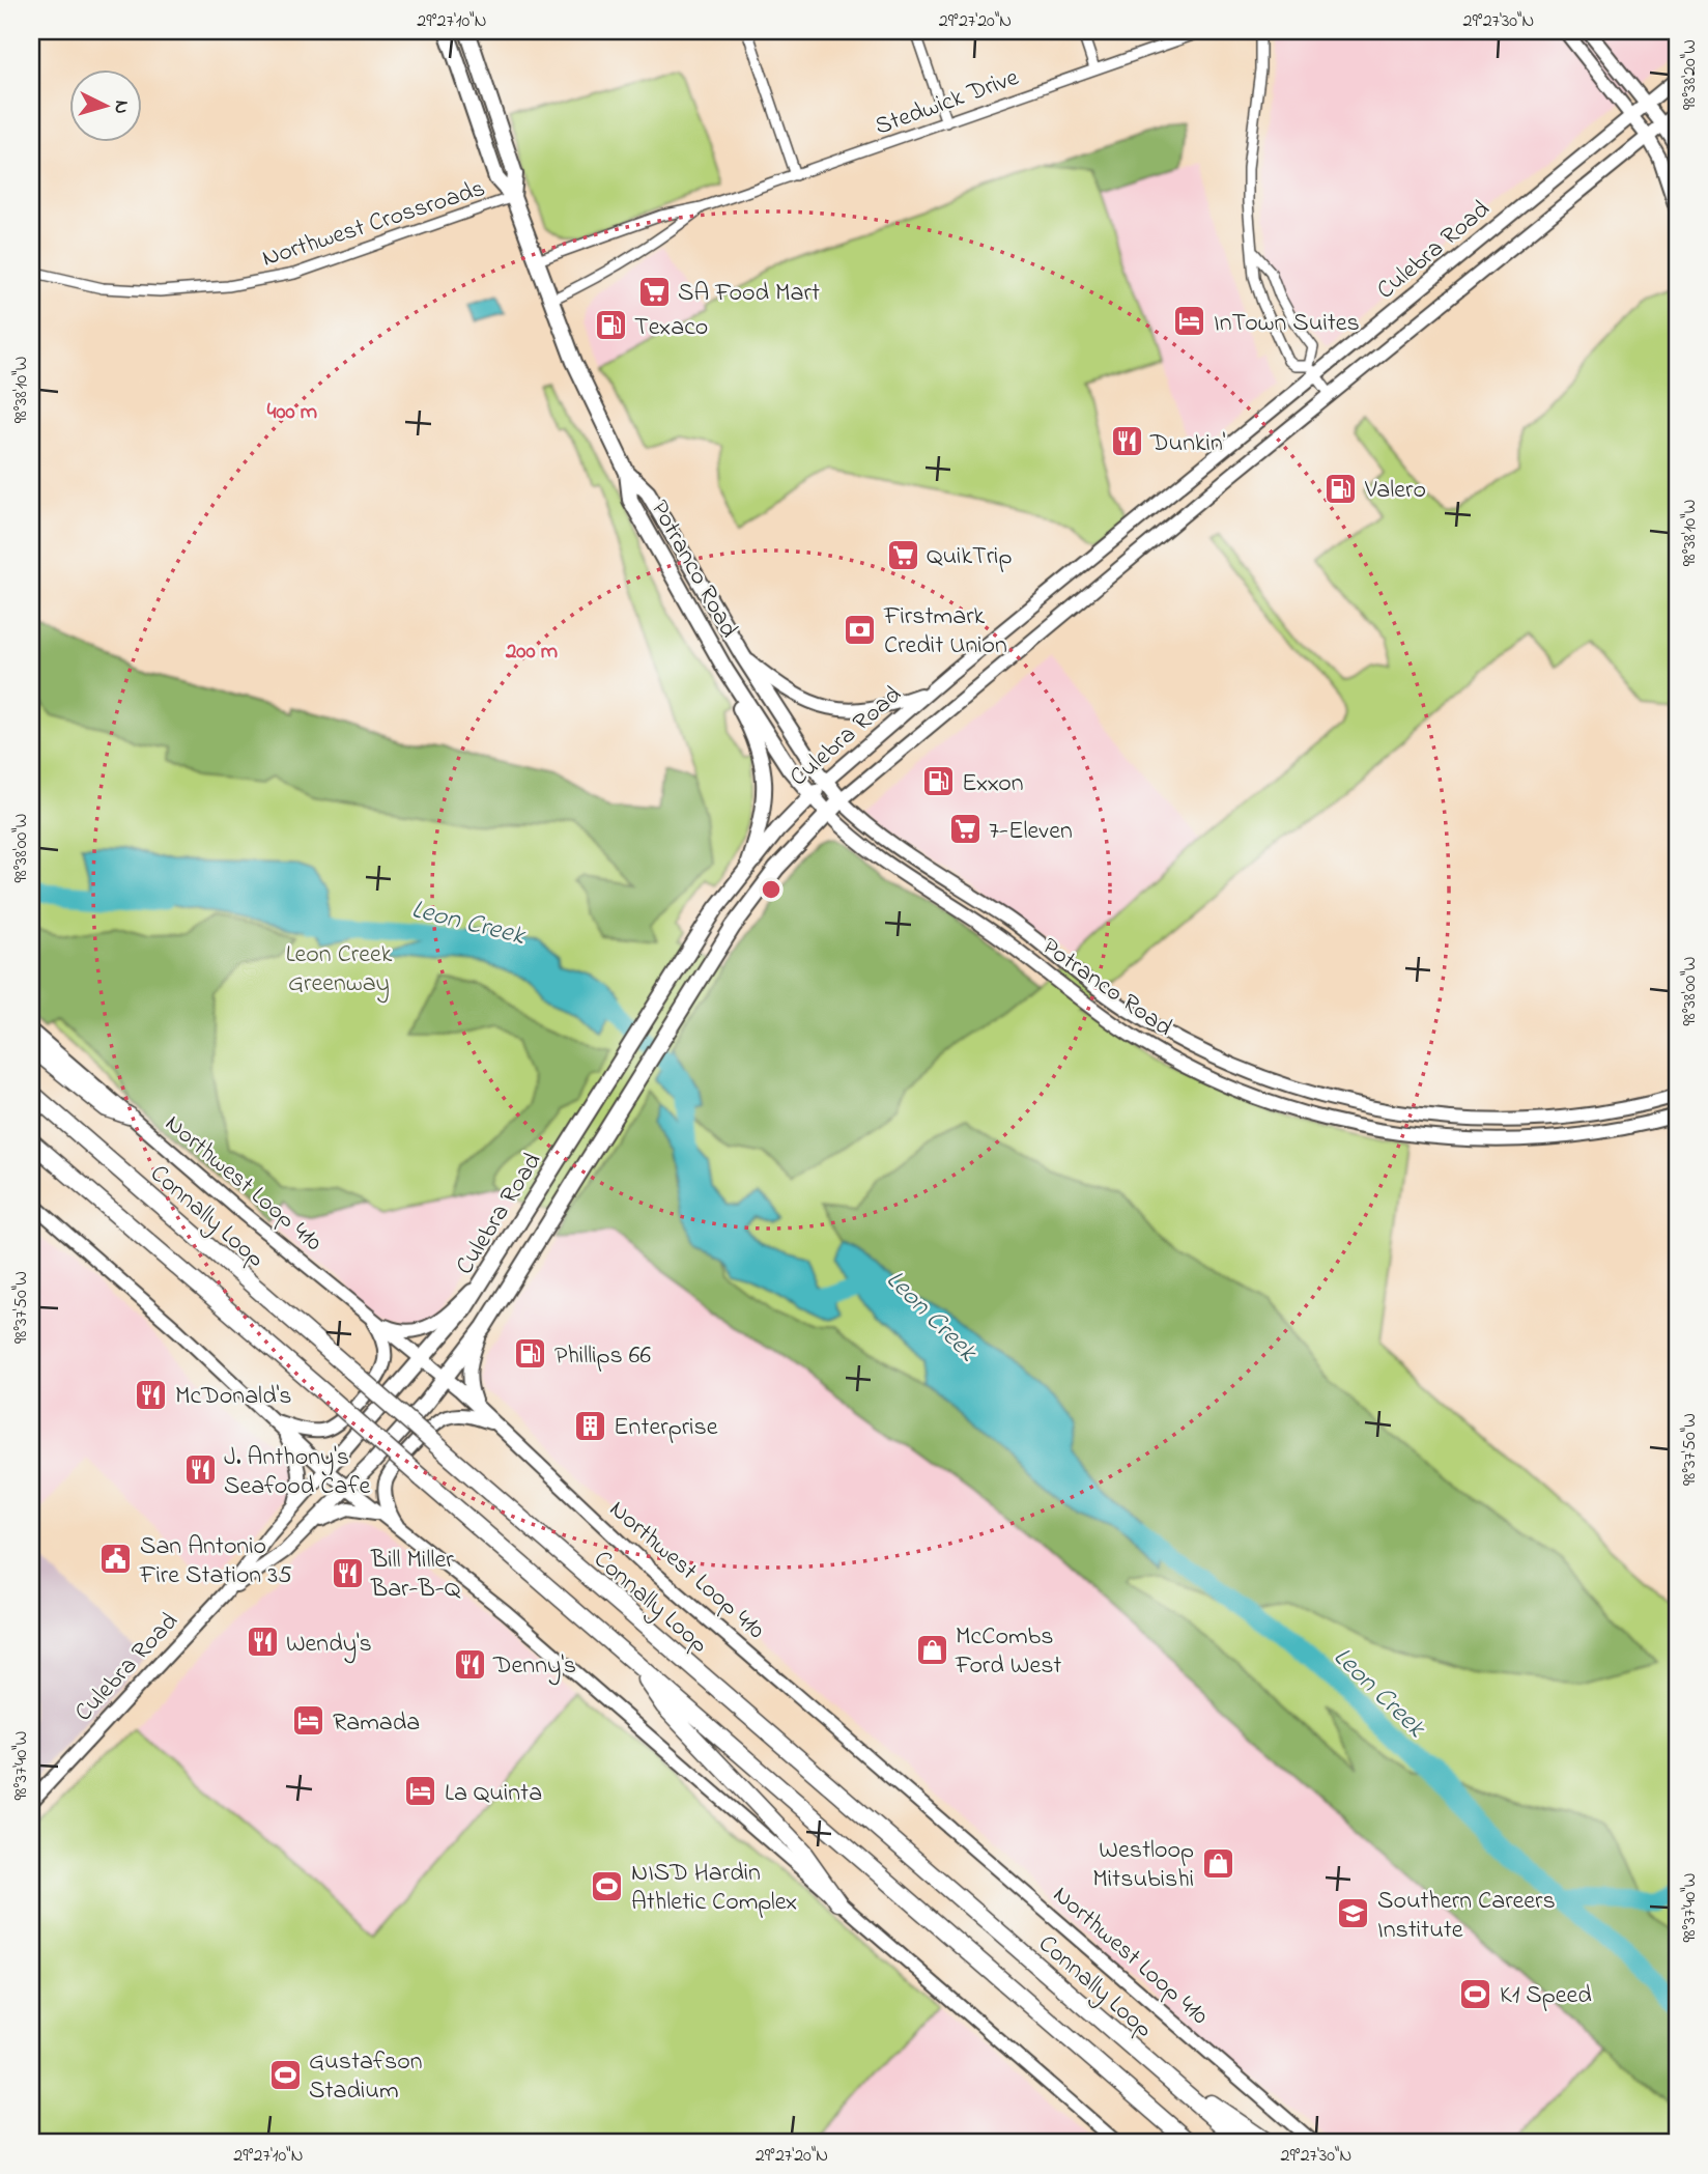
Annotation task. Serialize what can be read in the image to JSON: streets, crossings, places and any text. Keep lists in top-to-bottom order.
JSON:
{
  "streets": {
    "highway": ["Connally Loop"],
    "main road": ["Culebra Road", "Potranco Road", "Northwest Loop 410"],
    "street": ["Stedwick Drive", "Northwest Crossroads"]
  },
  "crossings": [
    ["Culebra Road", "Potranco Road"],
    ["Culebra Road", "Northwest Loop 410"]
  ],
  "water": ["Leon Creek"],
  "parks": ["Leon Creek Greenway"],
  "places": {
    "supermarket": ["SA Food Mart", "QuikTrip", "7-Eleven"],
    "hotel": ["InTown Suites", "Ramada", "La Quinta"],
    "fuel station": [
      "Texaco",
      "Valero",
      "Exxon",
      "Phillips 66"
    ],
    "restaurant": [
      "Dunkin'",
      "McDonald's",
      "J. Anthony's Seafood Cafe",
      "Bill Miller Bar-B-Q",
      "Wendy's",
      "Denny's"
    ],
    "bank": ["Firstmark Credit Union"],
    "building": ["Enterprise"],
    "public building": ["San Antonio Fire Station 35"],
    "shop": ["McCombs Ford West", "Westloop Mitsubishi"],
    "sports": ["NISD Hardin Athletic Complex", "K1 Speed", "Gustafson Stadium"],
    "school or university": ["Southern Careers Institute"]
  },
  "north": "right",
  "coordinates": [
    "29°27'10\"N",
    "29°27'20\"N",
    "29°27'30\"N",
    "98°38'20\"W",
    "98°38'10\"W",
    "98°38'00\"W",
    "98°37'50\"W",
    "98°37'40\"W"
  ],
  "rings": ["400 m", "200 m"]
}
